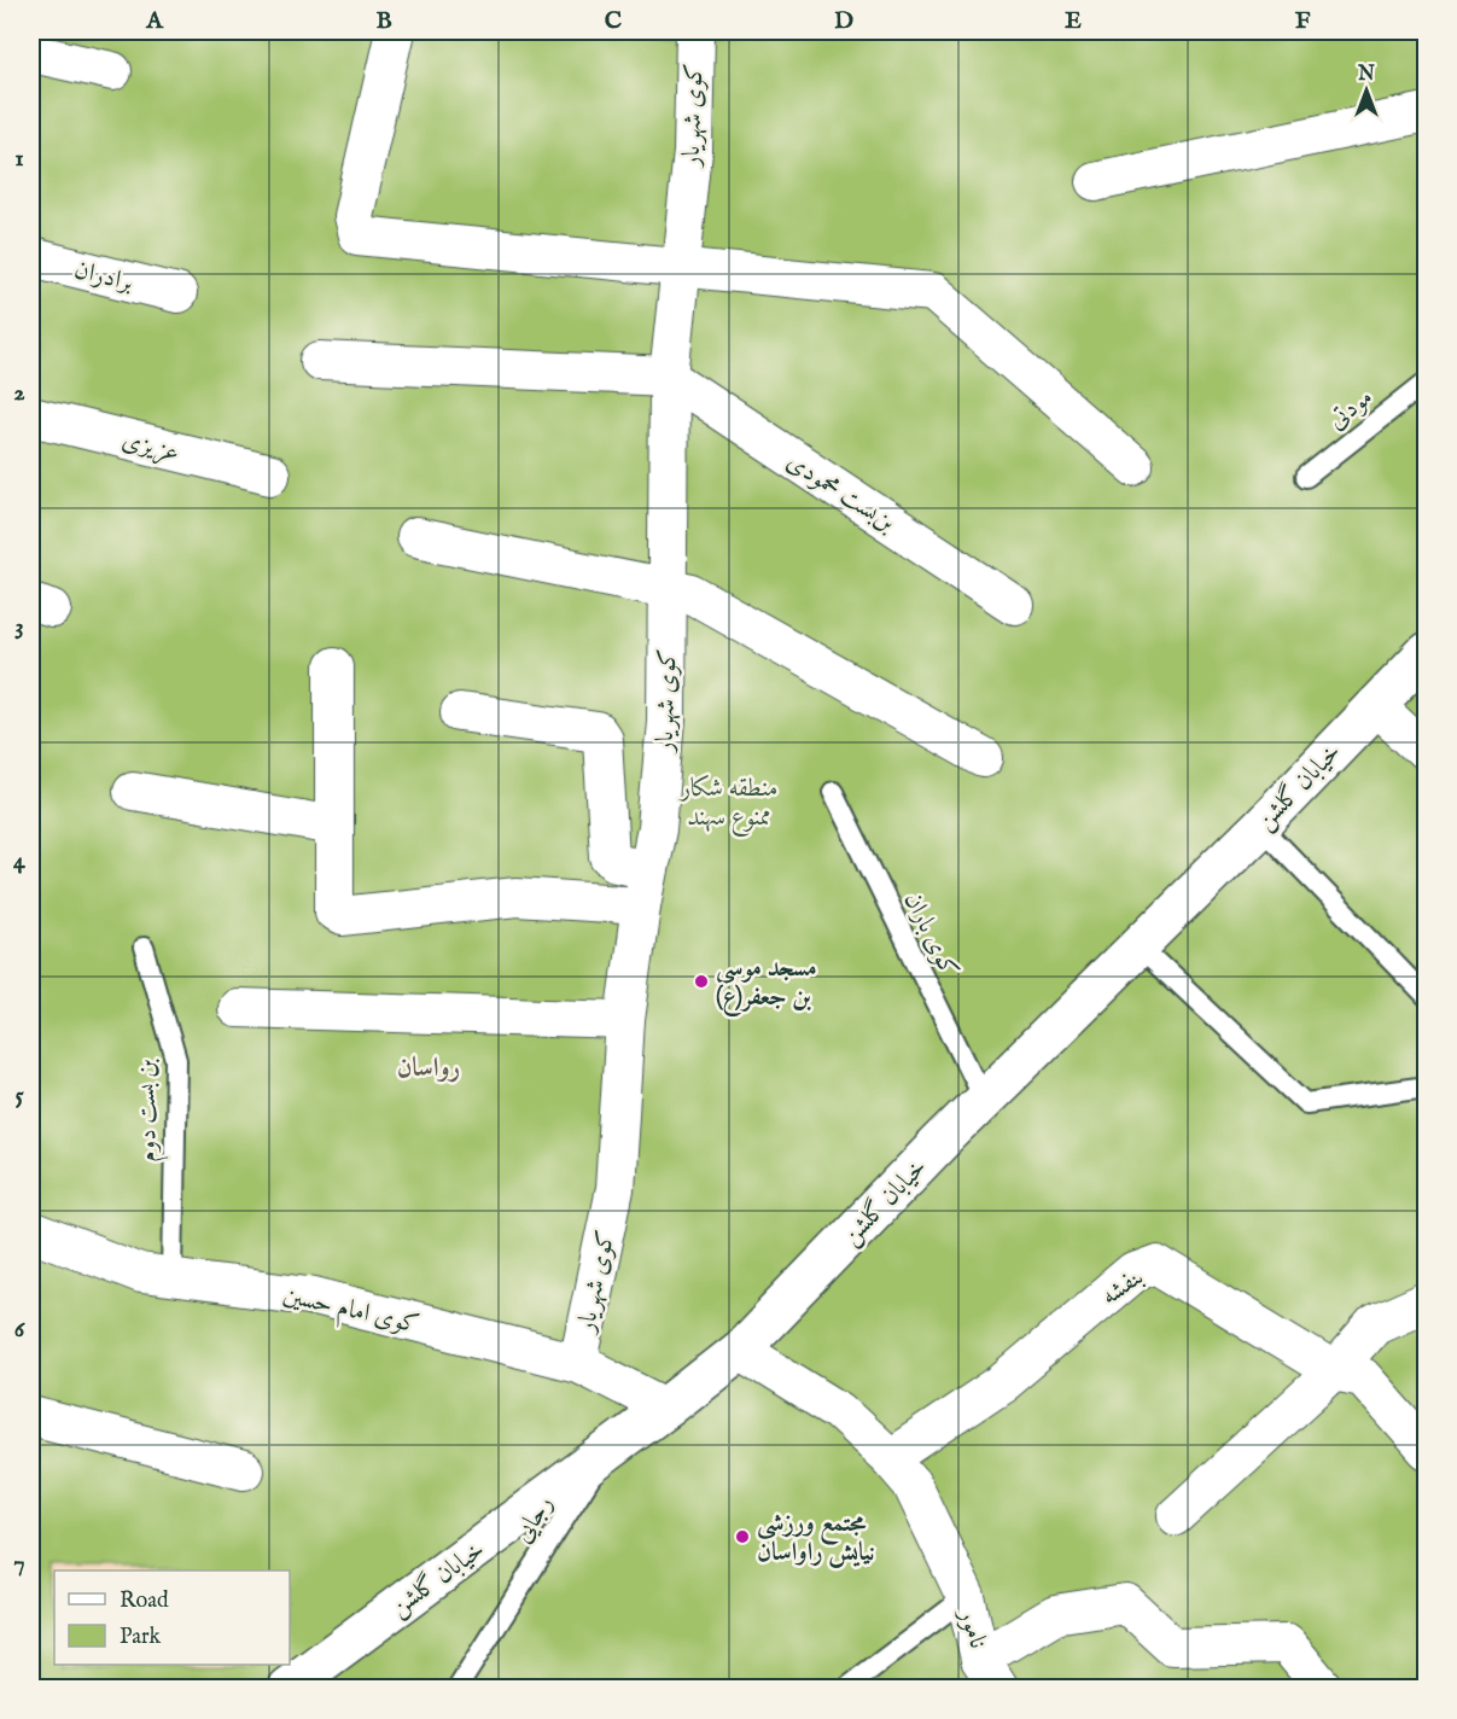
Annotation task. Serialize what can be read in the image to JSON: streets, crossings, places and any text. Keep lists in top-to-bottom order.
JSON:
{
  "streets": {
    "street": [
      "کوی شهریار",
      "برادران",
      "عزیزی",
      "بن‌بست محمودی",
      "خیابان گلشن",
      "بنفشه",
      "کوی امام حسین",
      "نامور"
    ],
    "lane": [
      "مودتی",
      "کوی باران",
      "بن بست دوم",
      "رجایی"
    ]
  },
  "crossings": [
    ["کوی شهریار", "بن‌بست محمودی"],
    ["کوی شهریار", "کوی امام حسین"],
    ["خیابان گلشن", "کوی باران"],
    ["خیابان گلشن", "کوی امام حسین"],
    ["خیابان گلشن", "رجایی"],
    ["خیابان گلشن", "نامور"],
    ["بن بست دوم", "کوی امام حسین"],
    ["بنفشه", "نامور"]
  ],
  "districts": ["رواسان"],
  "parks": ["منطقه شکار ممنوع سهند"],
  "places": ["مسجد موسی بن جعفر(ع)", "مجتمع ورزشی نیایش راواسان"],
  "legend": ["Road", "Park"],
  "north": "top",
  "grid": {
    "columns": [
      "A",
      "B",
      "C",
      "D",
      "E",
      "F"
    ],
    "rows": [
      "1",
      "2",
      "3",
      "4",
      "5",
      "6",
      "7"
    ]
  }
}
